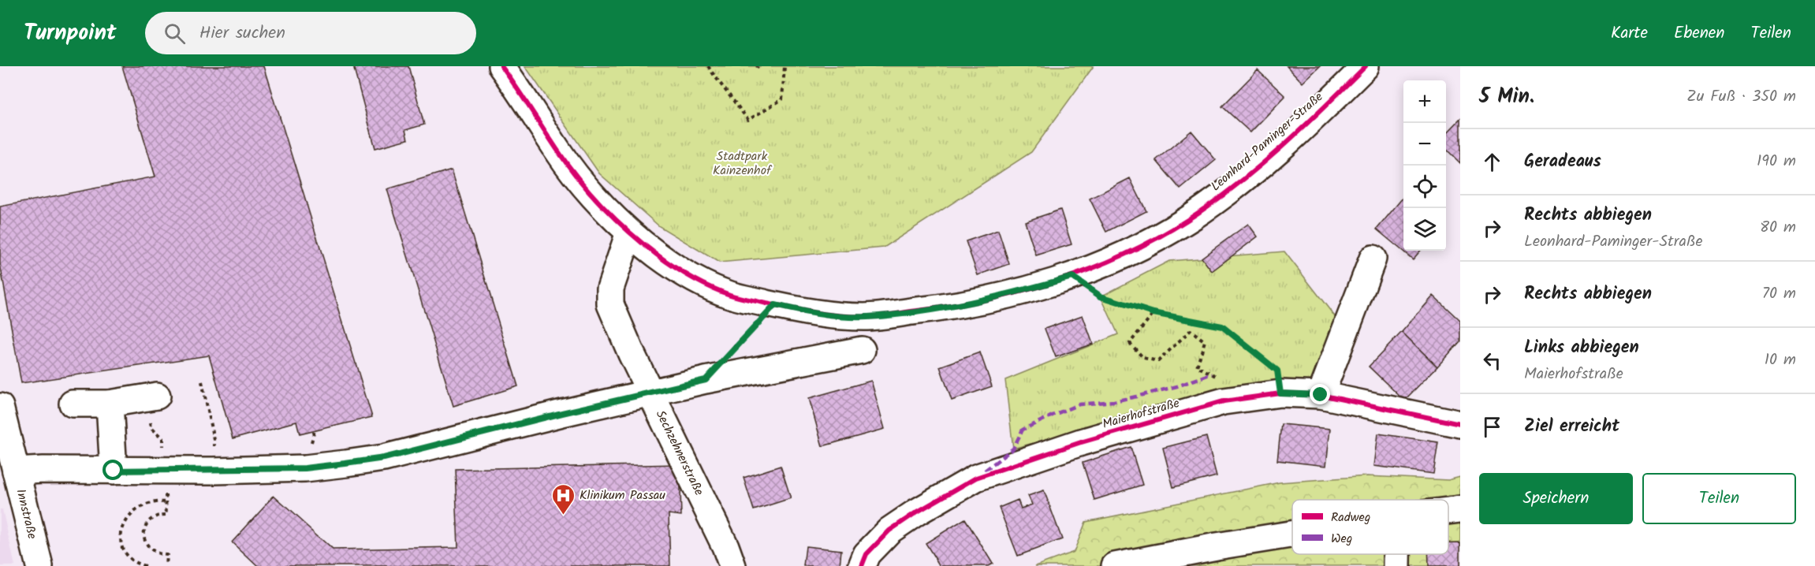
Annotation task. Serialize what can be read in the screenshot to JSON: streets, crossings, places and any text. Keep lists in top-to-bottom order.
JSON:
{
  "streets": {
    "street": [
      "Leonhard-Paminger-Straße",
      "Maierhofstraße",
      "Sechzehnerstraße",
      "Innstraße"
    ]
  },
  "crossings": [
    ["Leonhard-Paminger-Straße", "Sechzehnerstraße"]
  ],
  "parks": ["Stadtpark Kainzenhof"],
  "places": {
    "hospital": ["Klinikum Passau"]
  },
  "legend": ["Radweg", "Weg"],
  "page": {
    "header": "Turnpoint",
    "search": "Hier suchen",
    "nav": ["Karte", "Ebenen", "Teilen"],
    "heading": ["5 Min.", "Zu Fuß · 350 m"],
    "map_buttons": ["+", "−"],
    "list": [
      ["Geradeaus", "190 m"],
      ["Rechts abbiegen", "Leonhard-Paminger-Straße", "80 m"],
      ["Rechts abbiegen", "70 m"],
      ["Links abbiegen", "Maierhofstraße", "10 m"],
      "Ziel erreicht"
    ],
    "buttons": ["Speichern", "Teilen"]
  }
}
